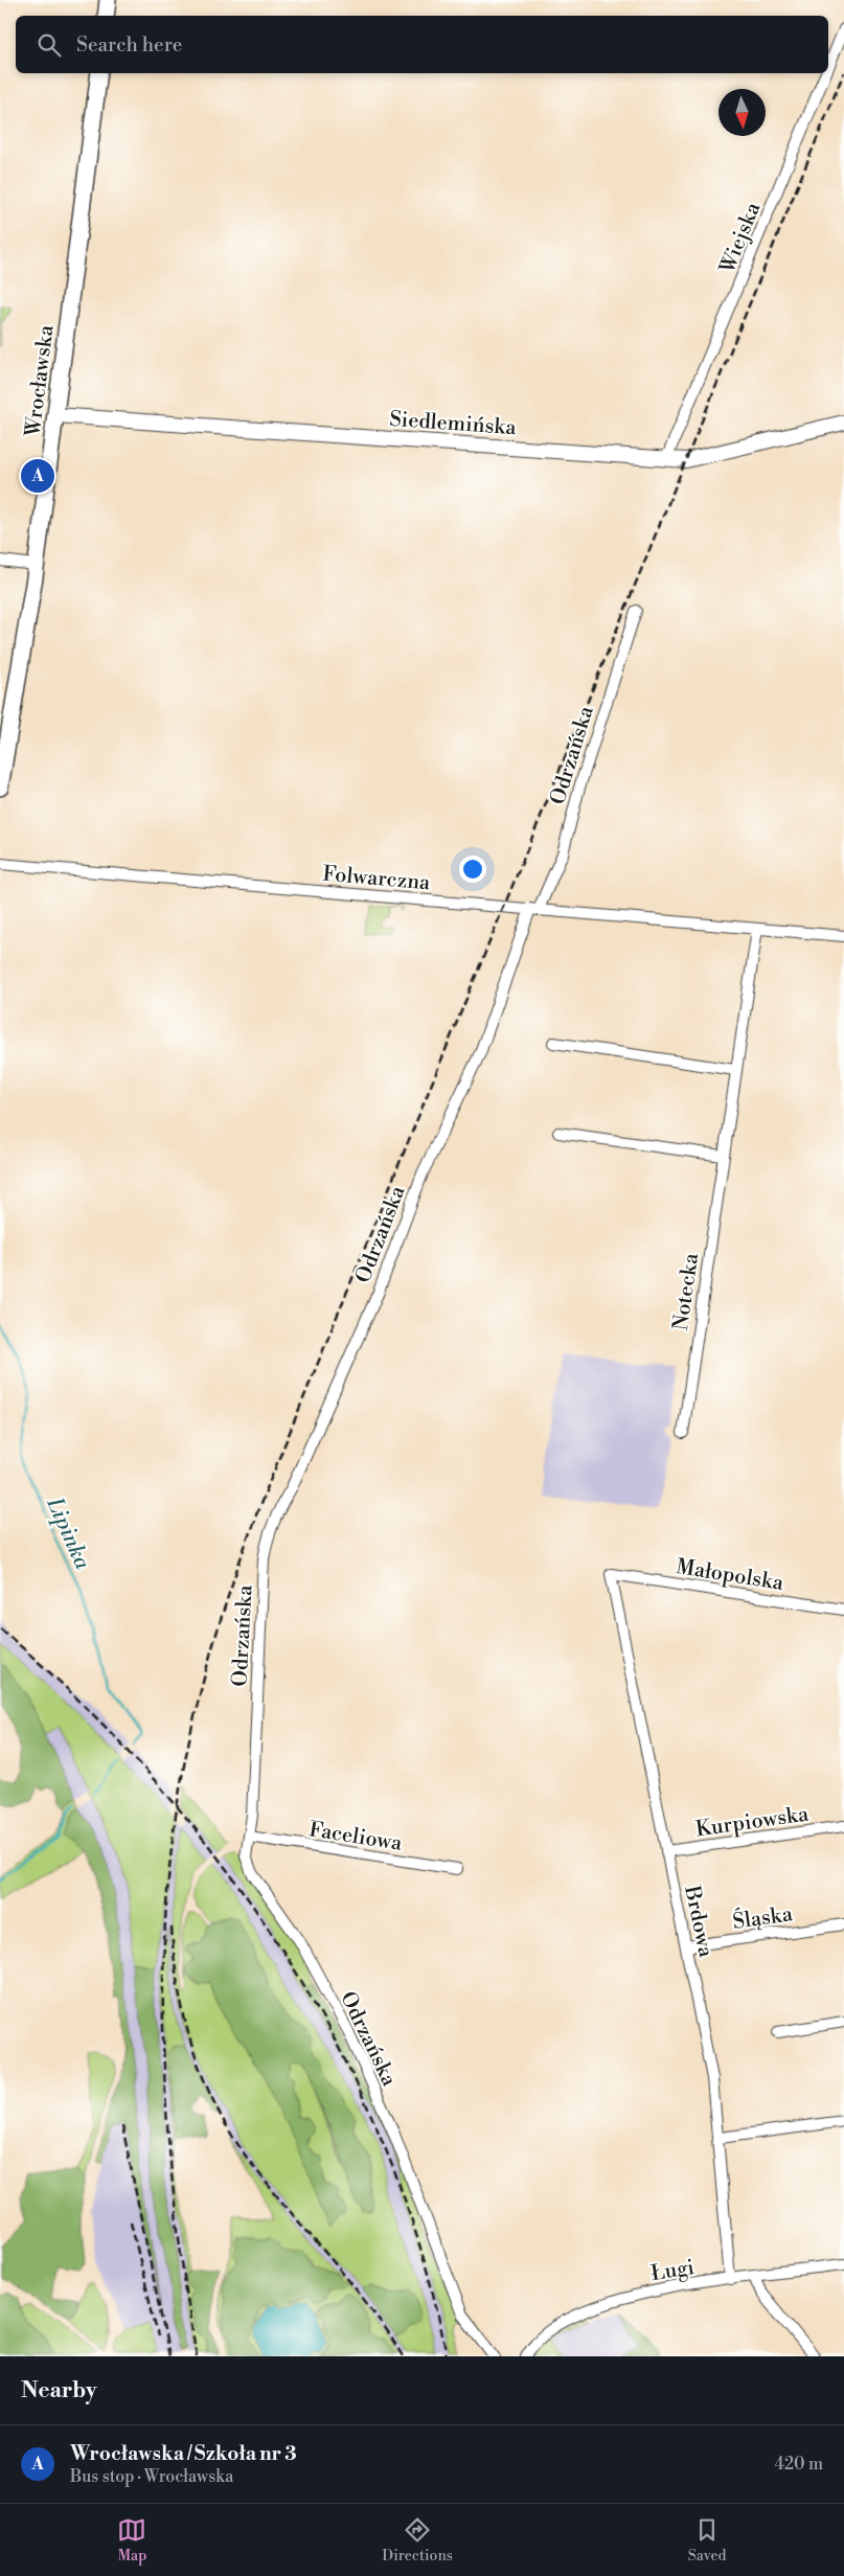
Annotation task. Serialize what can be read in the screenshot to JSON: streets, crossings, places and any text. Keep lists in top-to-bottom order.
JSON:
{
  "streets": {
    "main road": ["Wrocławska"],
    "street": [
      "Wiejska",
      "Siedlemińska",
      "Odrzańska",
      "Folwarczna",
      "Notecka",
      "Małopolska",
      "Kurpiowska",
      "Faceliowa",
      "Śląska",
      "Brdowa",
      "Ługi"
    ]
  },
  "crossings": [
    ["Wiejska", "Siedlemińska"],
    ["Wrocławska", "Siedlemińska"],
    ["Odrzańska", "Folwarczna"],
    ["Odrzańska", "Faceliowa"],
    ["Folwarczna", "Notecka"],
    ["Małopolska", "Brdowa"],
    ["Kurpiowska", "Brdowa"],
    ["Śląska", "Brdowa"],
    ["Brdowa", "Ługi"]
  ],
  "water": ["Lipinka"],
  "north": "bottom",
  "page": {
    "search": "Search here",
    "pins": "A",
    "heading": "Nearby",
    "list": [
      {
        "mark": "A",
        "name": "Wrocławska / Szkoła nr 3",
        "note": "Bus stop · Wrocławska",
        "value": "420 m"
      }
    ],
    "nav": ["Map", "Directions", "Saved"]
  }
}
